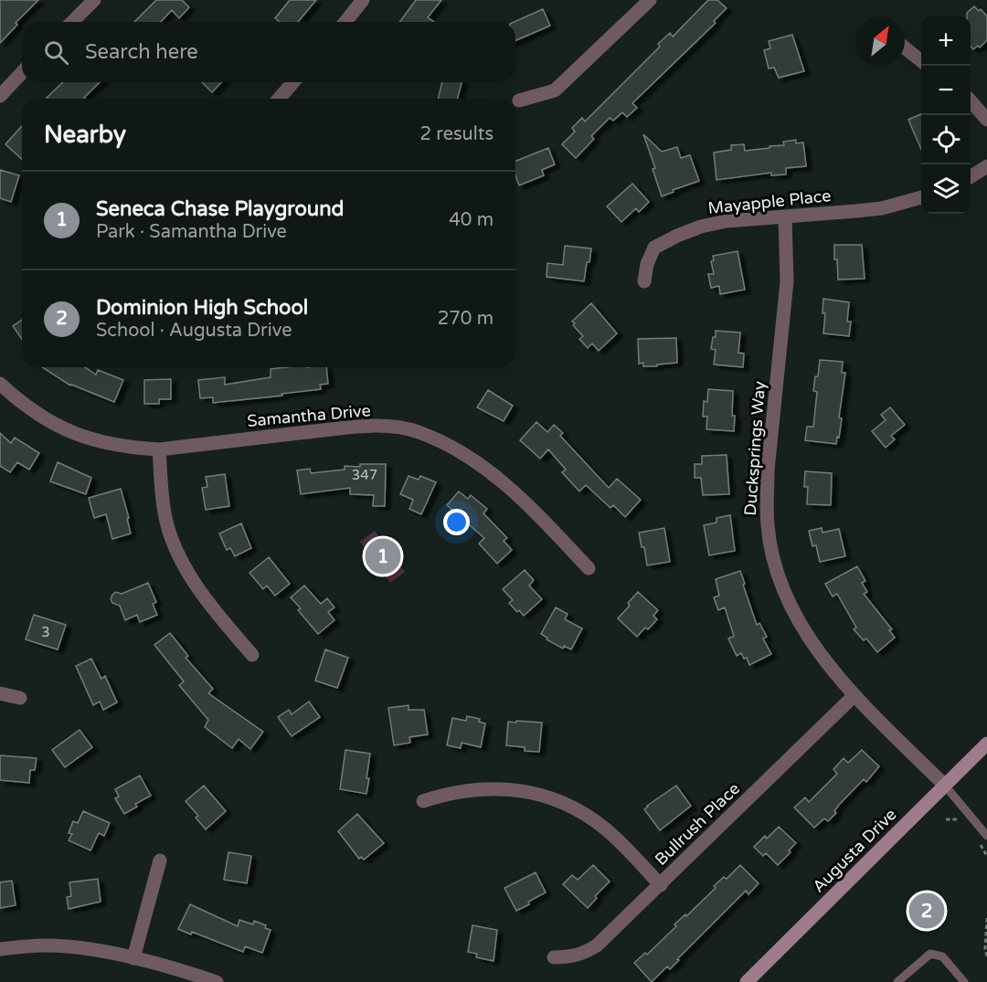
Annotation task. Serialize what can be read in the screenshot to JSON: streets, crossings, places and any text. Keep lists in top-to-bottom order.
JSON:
{
  "streets": {
    "street": [
      "Mayapple Place",
      "Samantha Drive",
      "Ducksprings Way",
      "Bullrush Place",
      "Augusta Drive"
    ]
  },
  "crossings": [
    ["Mayapple Place", "Ducksprings Way"],
    ["Ducksprings Way", "Bullrush Place"],
    ["Ducksprings Way", "Augusta Drive"]
  ],
  "house_numbers": ["347", "3"],
  "north": "top right",
  "page": {
    "map_buttons": ["+", "−"],
    "search": "Search here",
    "heading": ["Nearby", "2 results"],
    "list": [
      {
        "mark": "1",
        "name": "Seneca Chase Playground",
        "note": "Park · Samantha Drive",
        "value": "40 m"
      },
      {
        "mark": "2",
        "name": "Dominion High School",
        "note": "School · Augusta Drive",
        "value": "270 m"
      }
    ],
    "pins": ["1", "2"]
  }
}
